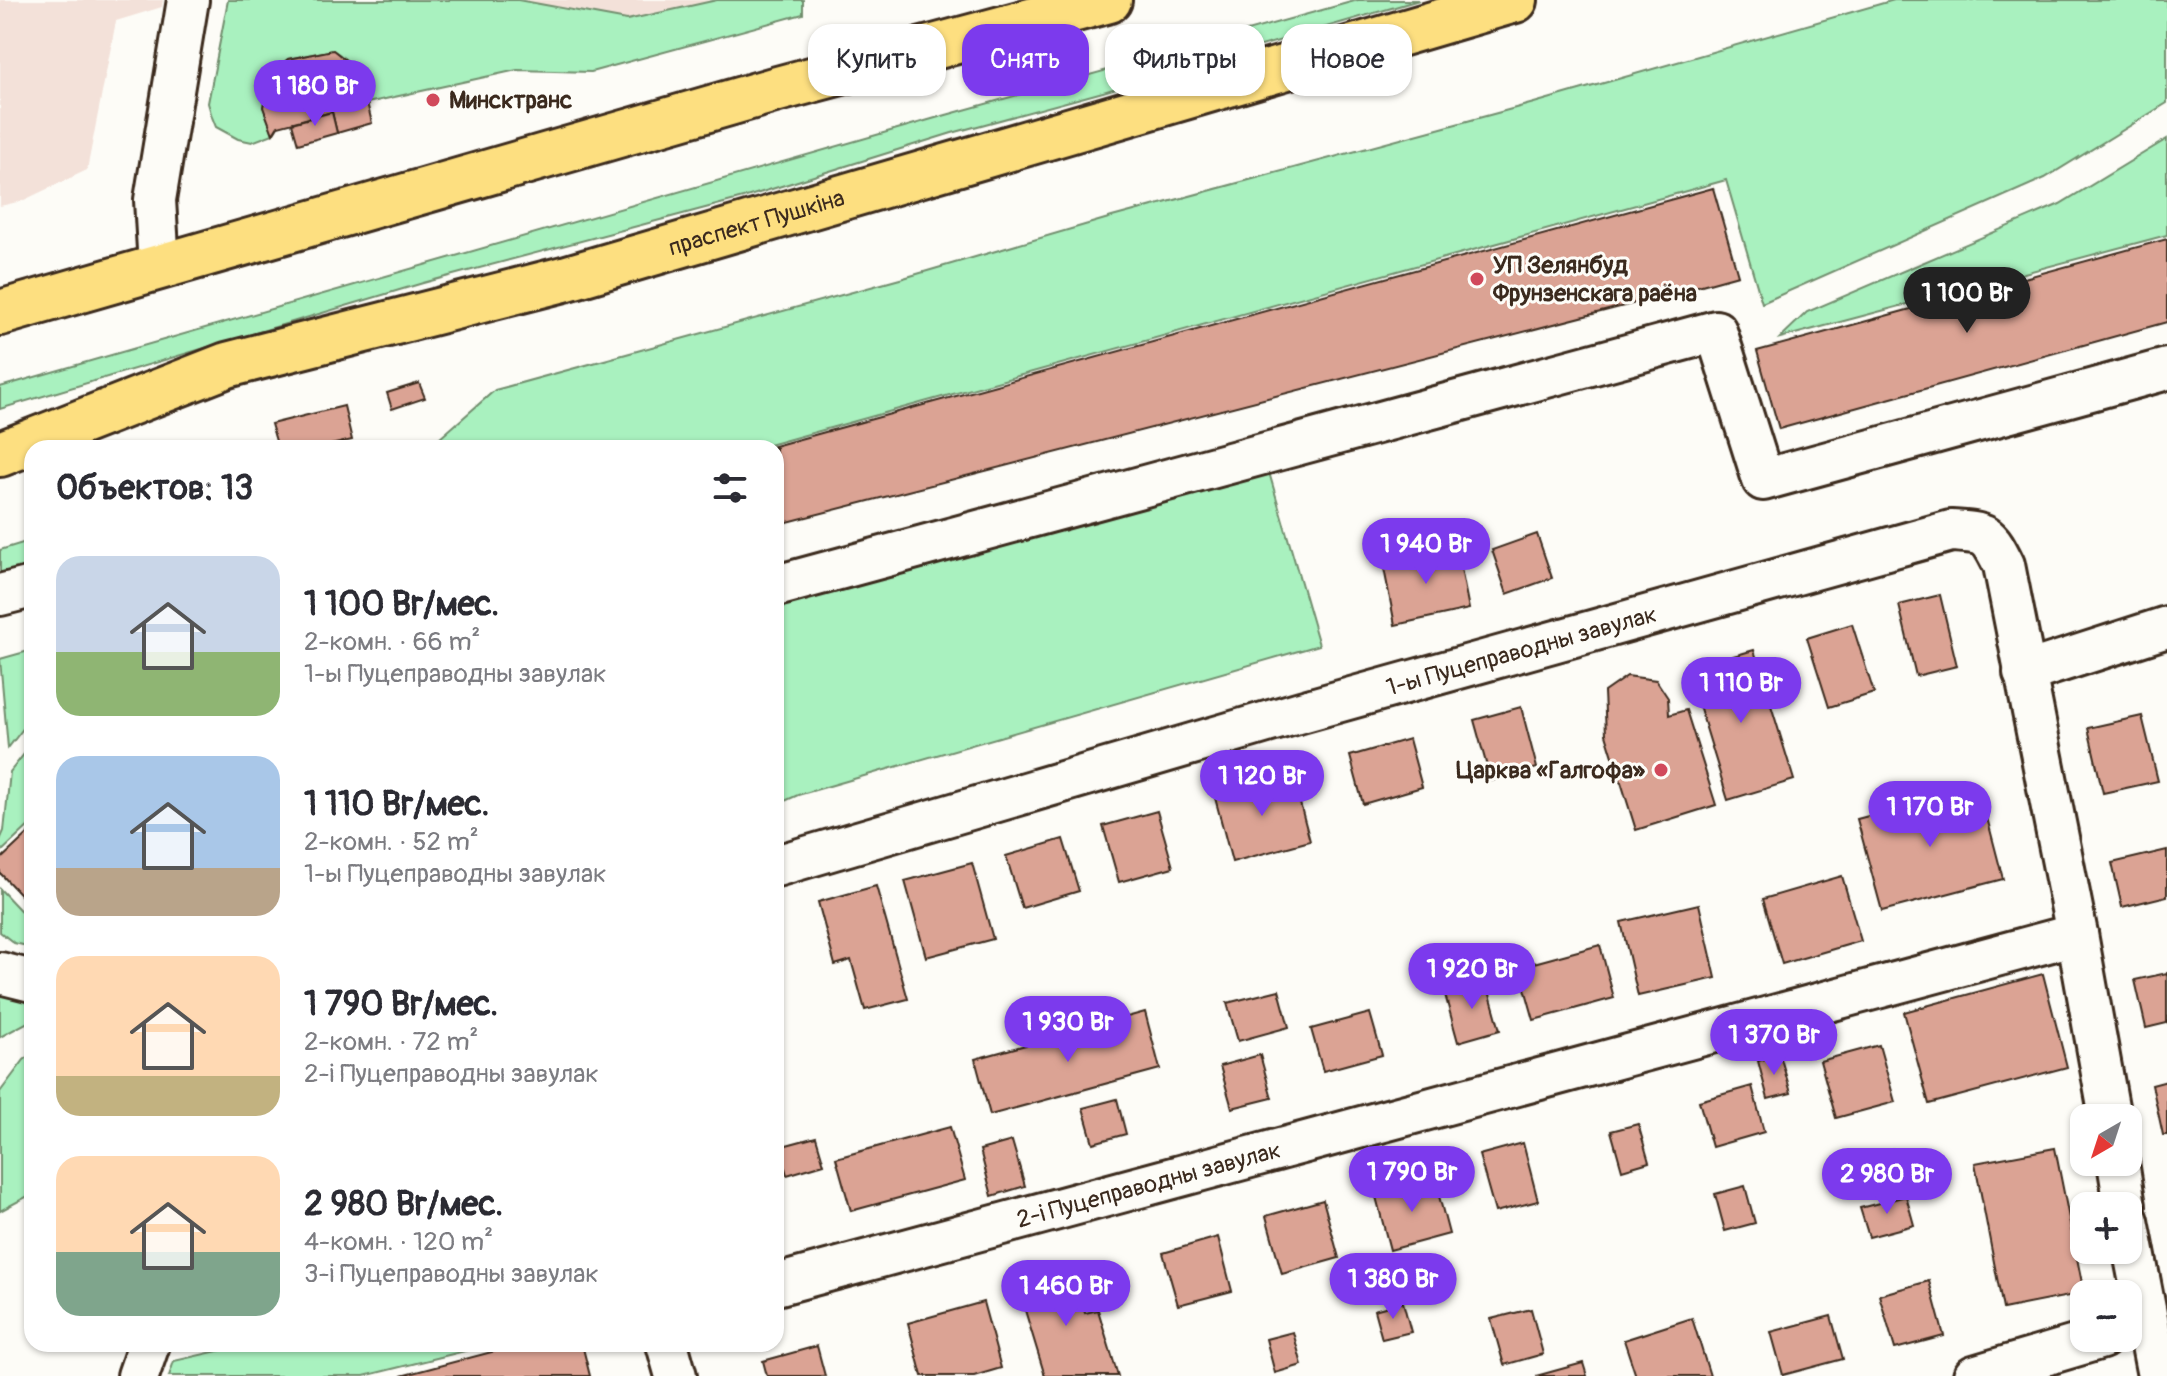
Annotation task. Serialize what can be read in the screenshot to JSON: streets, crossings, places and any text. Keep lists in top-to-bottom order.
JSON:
{
  "streets": {
    "main road": ["праспект Пушкіна"],
    "street": ["1-ы Пуцеправодны завулак", "2-і Пуцеправодны завулак"]
  },
  "crossings": [
    ["1-ы Пуцеправодны завулак", "2-і Пуцеправодны завулак"]
  ],
  "places": ["Минсктранс", "УП Зелянбуд Фрунзенскага раёна", "Царква «Галгофа»"],
  "north": "bottom left",
  "page": {
    "chip": [
      "Купить",
      "Снять",
      "Фильтры",
      "Новое"
    ],
    "price": [
      "1 180 Br",
      "1 100 Br",
      "1 940 Br",
      "1 110 Br",
      "1 120 Br",
      "1 170 Br",
      "1 920 Br",
      "1 930 Br",
      "1 370 Br",
      "1 790 Br",
      "2 980 Br",
      "1 380 Br",
      "1 460 Br"
    ],
    "heading": "Объектов: 13",
    "list": [
      {
        "name": "1 100 Br/мес.",
        "note": "2-комн. · 66 m² · 1-ы Пуцеправодны завулак"
      },
      {
        "name": "1 110 Br/мес.",
        "note": "2-комн. · 52 m² · 1-ы Пуцеправодны завулак"
      },
      {
        "name": "1 790 Br/мес.",
        "note": "2-комн. · 72 m² · 2-і Пуцеправодны завулак"
      },
      {
        "name": "2 980 Br/мес.",
        "note": "4-комн. · 120 m² · 3-і Пуцеправодны завулак"
      }
    ],
    "map_buttons": ["+", "−"]
  }
}
